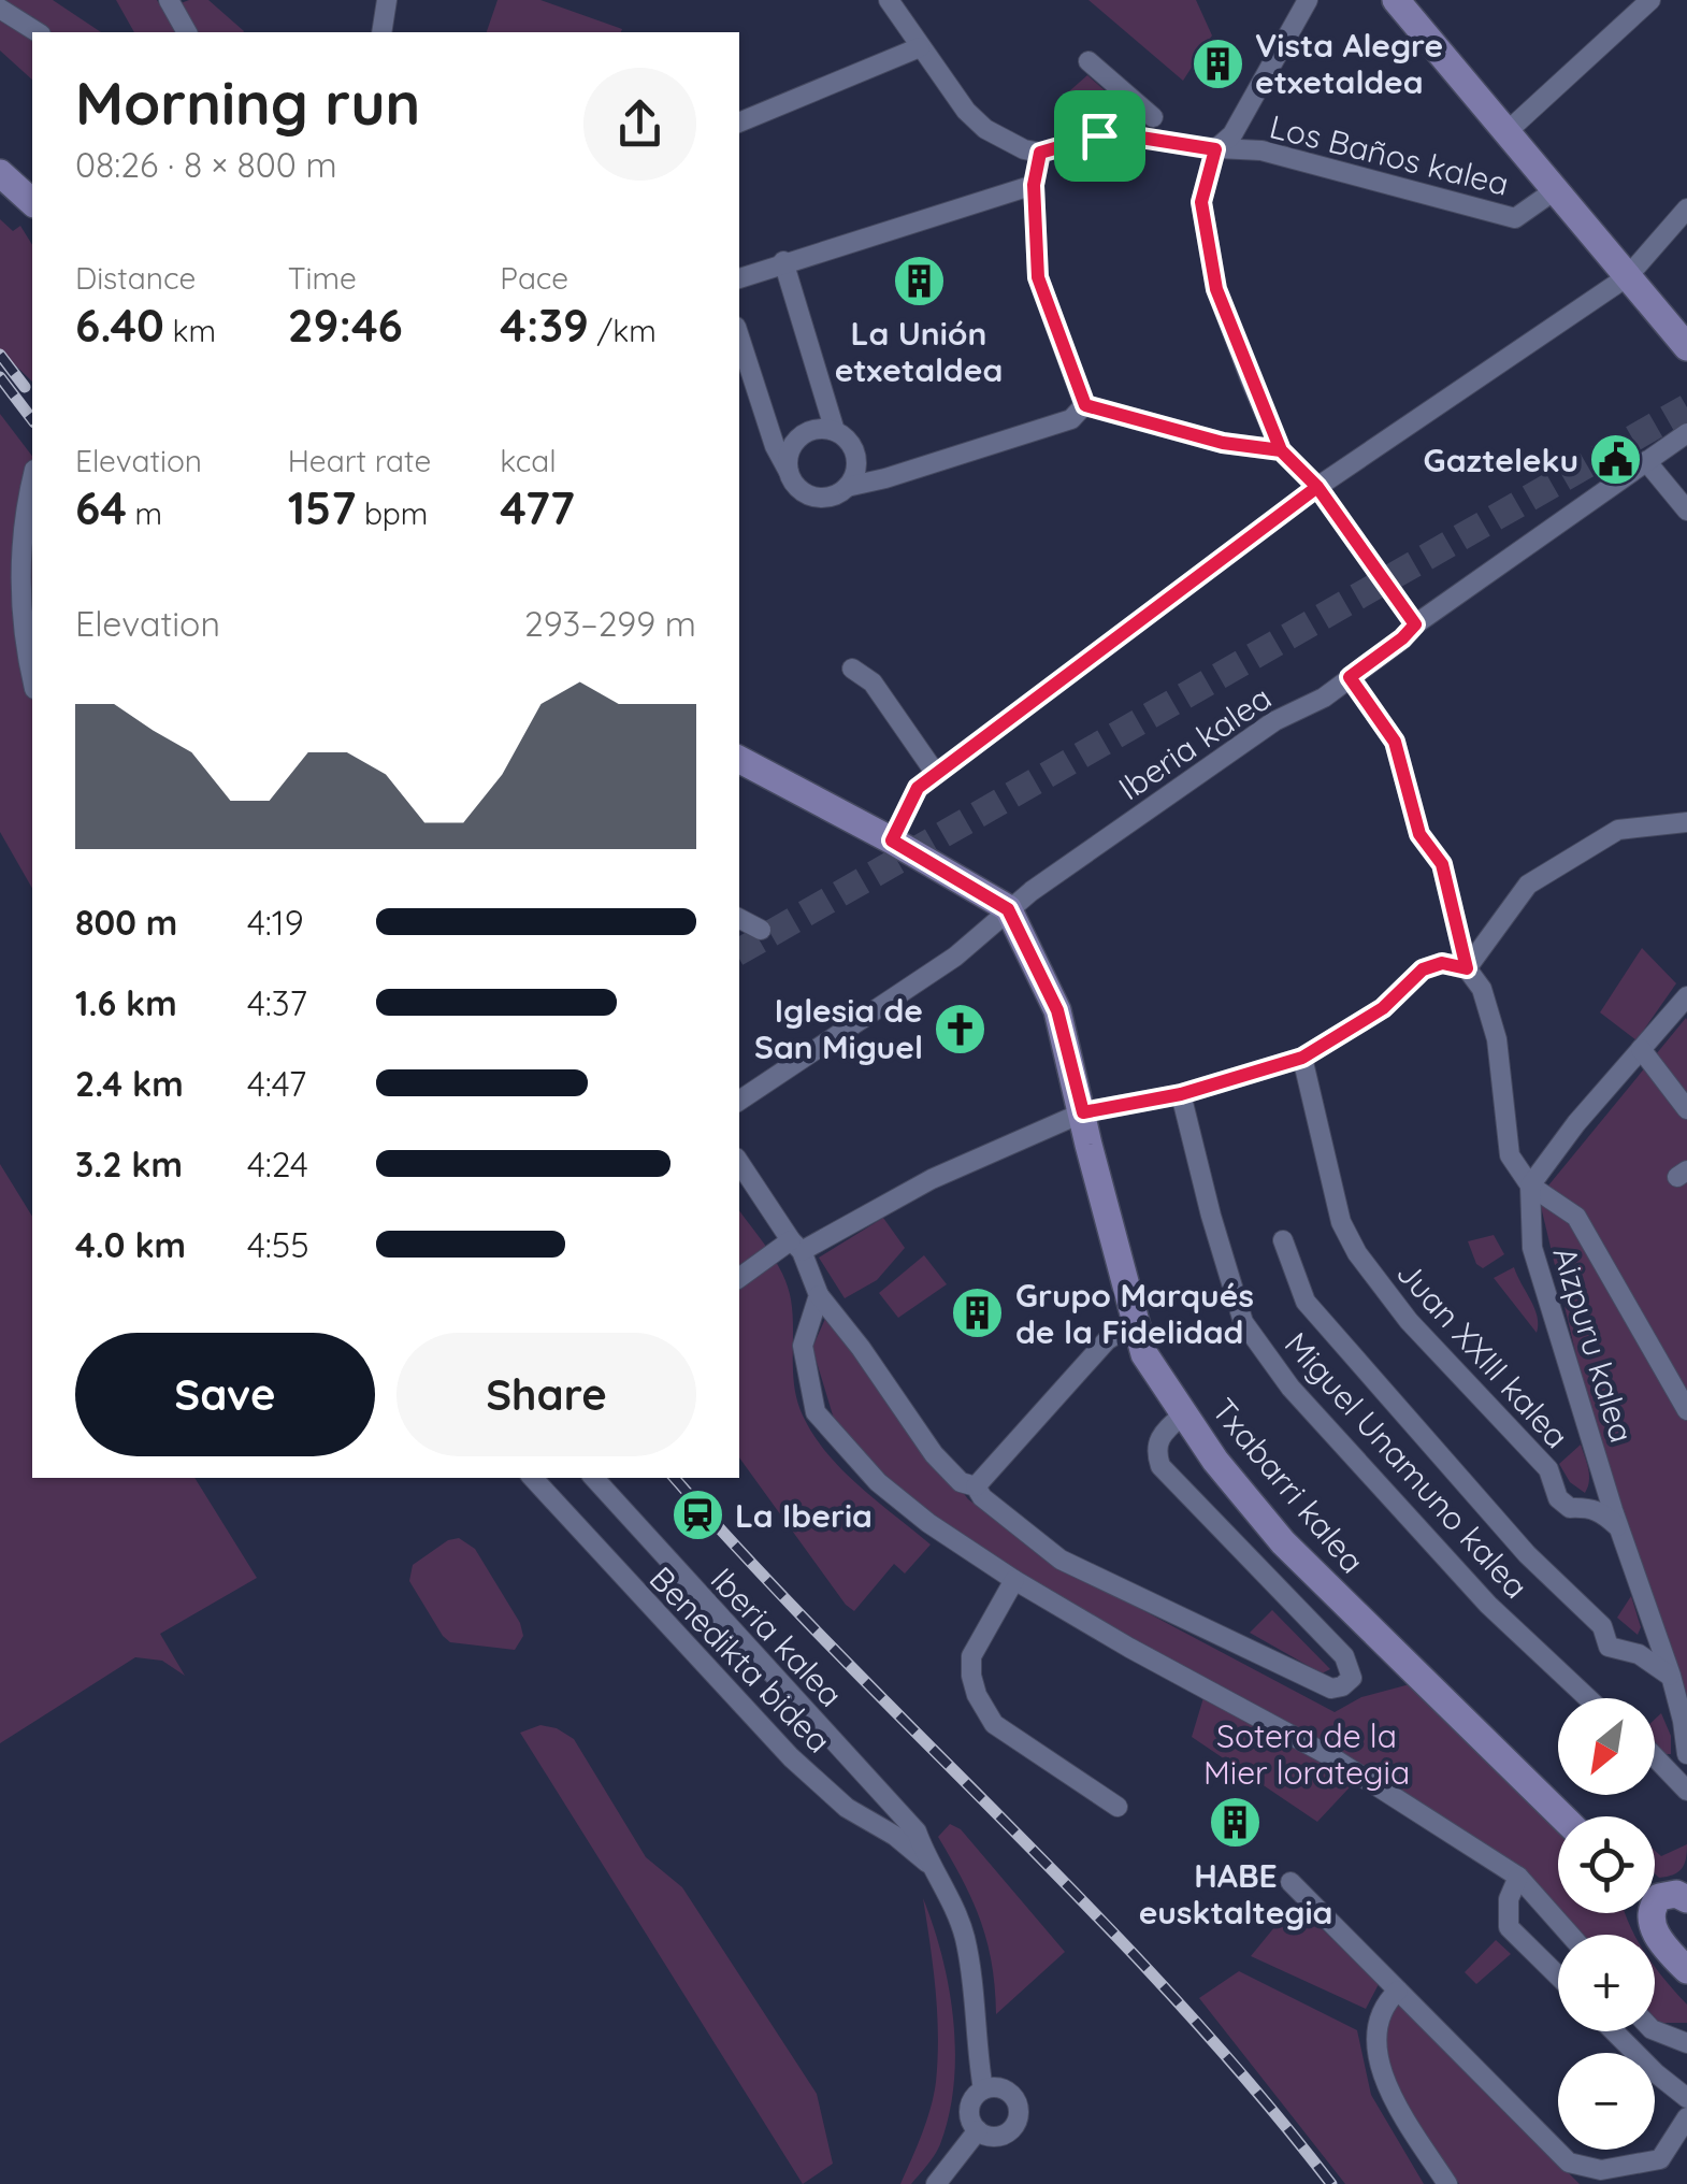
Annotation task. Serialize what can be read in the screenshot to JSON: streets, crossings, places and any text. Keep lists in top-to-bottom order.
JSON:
{
  "streets": {
    "street": [
      "Los Baños kalea",
      "Iberia kalea",
      "Aizpuru kalea",
      "Juan XXIII kalea",
      "Miguel Unamuno kalea",
      "Txabarri kalea",
      "Benedikta bidea"
    ]
  },
  "crossings": [
    ["Iberia kalea", "Txabarri kalea"],
    ["Iberia kalea", "Benedikta bidea"],
    ["Aizpuru kalea", "Juan XXIII kalea"]
  ],
  "parks": ["Sotera de la Mier lorategia"],
  "places": {
    "building": [
      "Vista Alegre etxetaldea",
      "La Unión etxetaldea",
      "Grupo Marqués de la Fidelidad",
      "HABE eusktaltegia"
    ],
    "public building": ["Gazteleku"],
    "church": ["Iglesia de San Miguel"],
    "station": ["La Iberia"]
  },
  "north": "bottom left",
  "page": {
    "heading": ["Morning run", "08:26 · 8 × 800 m"],
    "stats": [
      ["Distance", "6.40 km"],
      ["Time", "29:46"],
      ["Pace", "4:39 /km"],
      ["Elevation", "64 m"],
      ["Heart rate", "157 bpm"],
      ["kcal", "477"]
    ],
    "chart": ["Elevation", "293–299 m"],
    "list": [
      {
        "name": "800 m",
        "note": "4:19"
      },
      {
        "name": "1.6 km",
        "note": "4:37"
      },
      {
        "name": "2.4 km",
        "note": "4:47"
      },
      {
        "name": "3.2 km",
        "note": "4:24"
      },
      {
        "name": "4.0 km",
        "note": "4:55"
      }
    ],
    "buttons": ["Save", "Share"],
    "map_buttons": ["+", "−"]
  }
}
